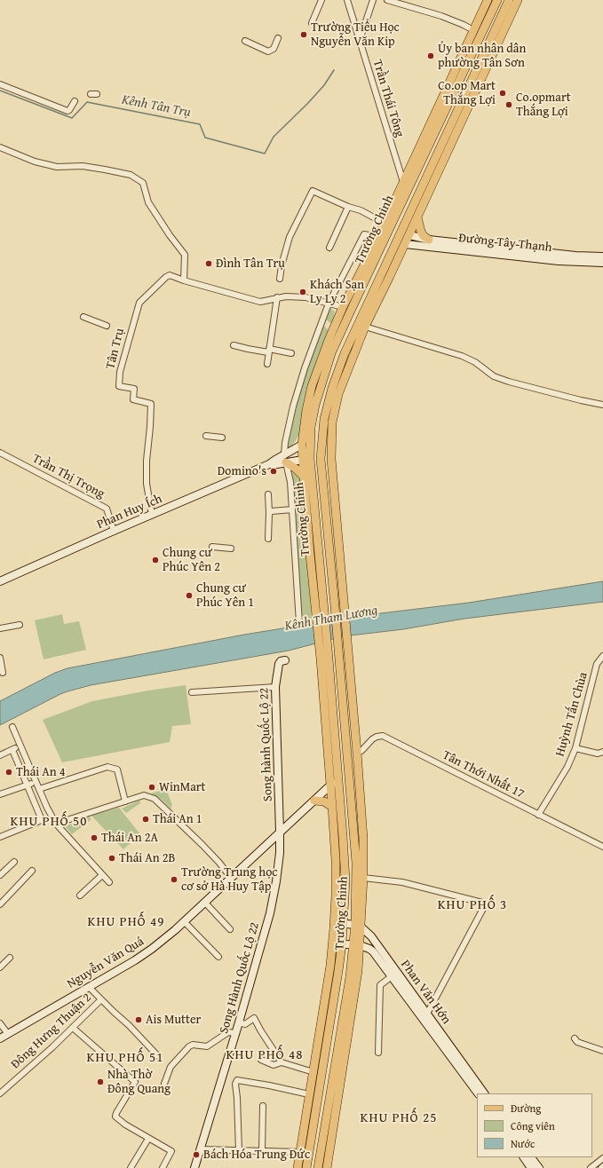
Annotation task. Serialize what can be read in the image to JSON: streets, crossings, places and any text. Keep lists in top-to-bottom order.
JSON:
{
  "streets": {
    "main road": [
      "Trường Chinh",
      "Đường Tây Thạnh",
      "Phan Huy Ích",
      "Song hành Quốc Lộ 22",
      "Nguyễn Văn Quá",
      "Song Hành Quốc Lộ 22",
      "Phan Văn Hớn"
    ],
    "street": [
      "Trần Thái Tông",
      "Tân Trụ",
      "Trần Thị Trọng",
      "Huỳnh Tấn Chùa",
      "Tân Thới Nhất 17",
      "Đông Hưng Thuận 2"
    ]
  },
  "crossings": [
    ["Trần Thái Tông", "Trường Chinh"],
    ["Trường Chinh", "Đường Tây Thạnh"],
    ["Trường Chinh", "Phan Huy Ích"],
    ["Trường Chinh", "Tân Thới Nhất 17"],
    ["Trường Chinh", "Nguyễn Văn Quá"],
    ["Trường Chinh", "Phan Văn Hớn"],
    ["Tân Trụ", "Phan Huy Ích"],
    ["Trần Thị Trọng", "Phan Huy Ích"],
    ["Huỳnh Tấn Chùa", "Tân Thới Nhất 17"],
    ["Song hành Quốc Lộ 22", "Nguyễn Văn Quá"],
    ["Song hành Quốc Lộ 22", "Song Hành Quốc Lộ 22"],
    ["Nguyễn Văn Quá", "Song Hành Quốc Lộ 22"]
  ],
  "districts": [
    "KHU PHỐ 50",
    "KHU PHỐ 3",
    "KHU PHỐ 49",
    "KHU PHỐ 48",
    "KHU PHỐ 51",
    "KHU PHỐ 25"
  ],
  "water": ["Kênh Tân Trụ", "Kênh Tham Lương"],
  "places": [
    "Trường Tiểu Học Nguyễn Văn Kip",
    "Ủy ban nhân dân phường Tân Sơn",
    "Co.op Mart Thắng Lợi",
    "Co.opmart Thắng Lợi",
    "Đình Tân Trụ",
    "Khách Sạn Ly Ly 2",
    "Domino's",
    "Chung cư Phúc Yên 2",
    "Chung cư Phúc Yên 1",
    "Thái An 4",
    "WinMart",
    "Thái An 1",
    "Thái An 2A",
    "Thái An 2B",
    "Trường Trung học cơ sở Hà Huy Tập",
    "Ais Mutter",
    "Nhà Thờ Đông Quang",
    "Bách Hóa Trung Đức"
  ],
  "legend": ["Đường", "Công viên", "Nước"]
}
